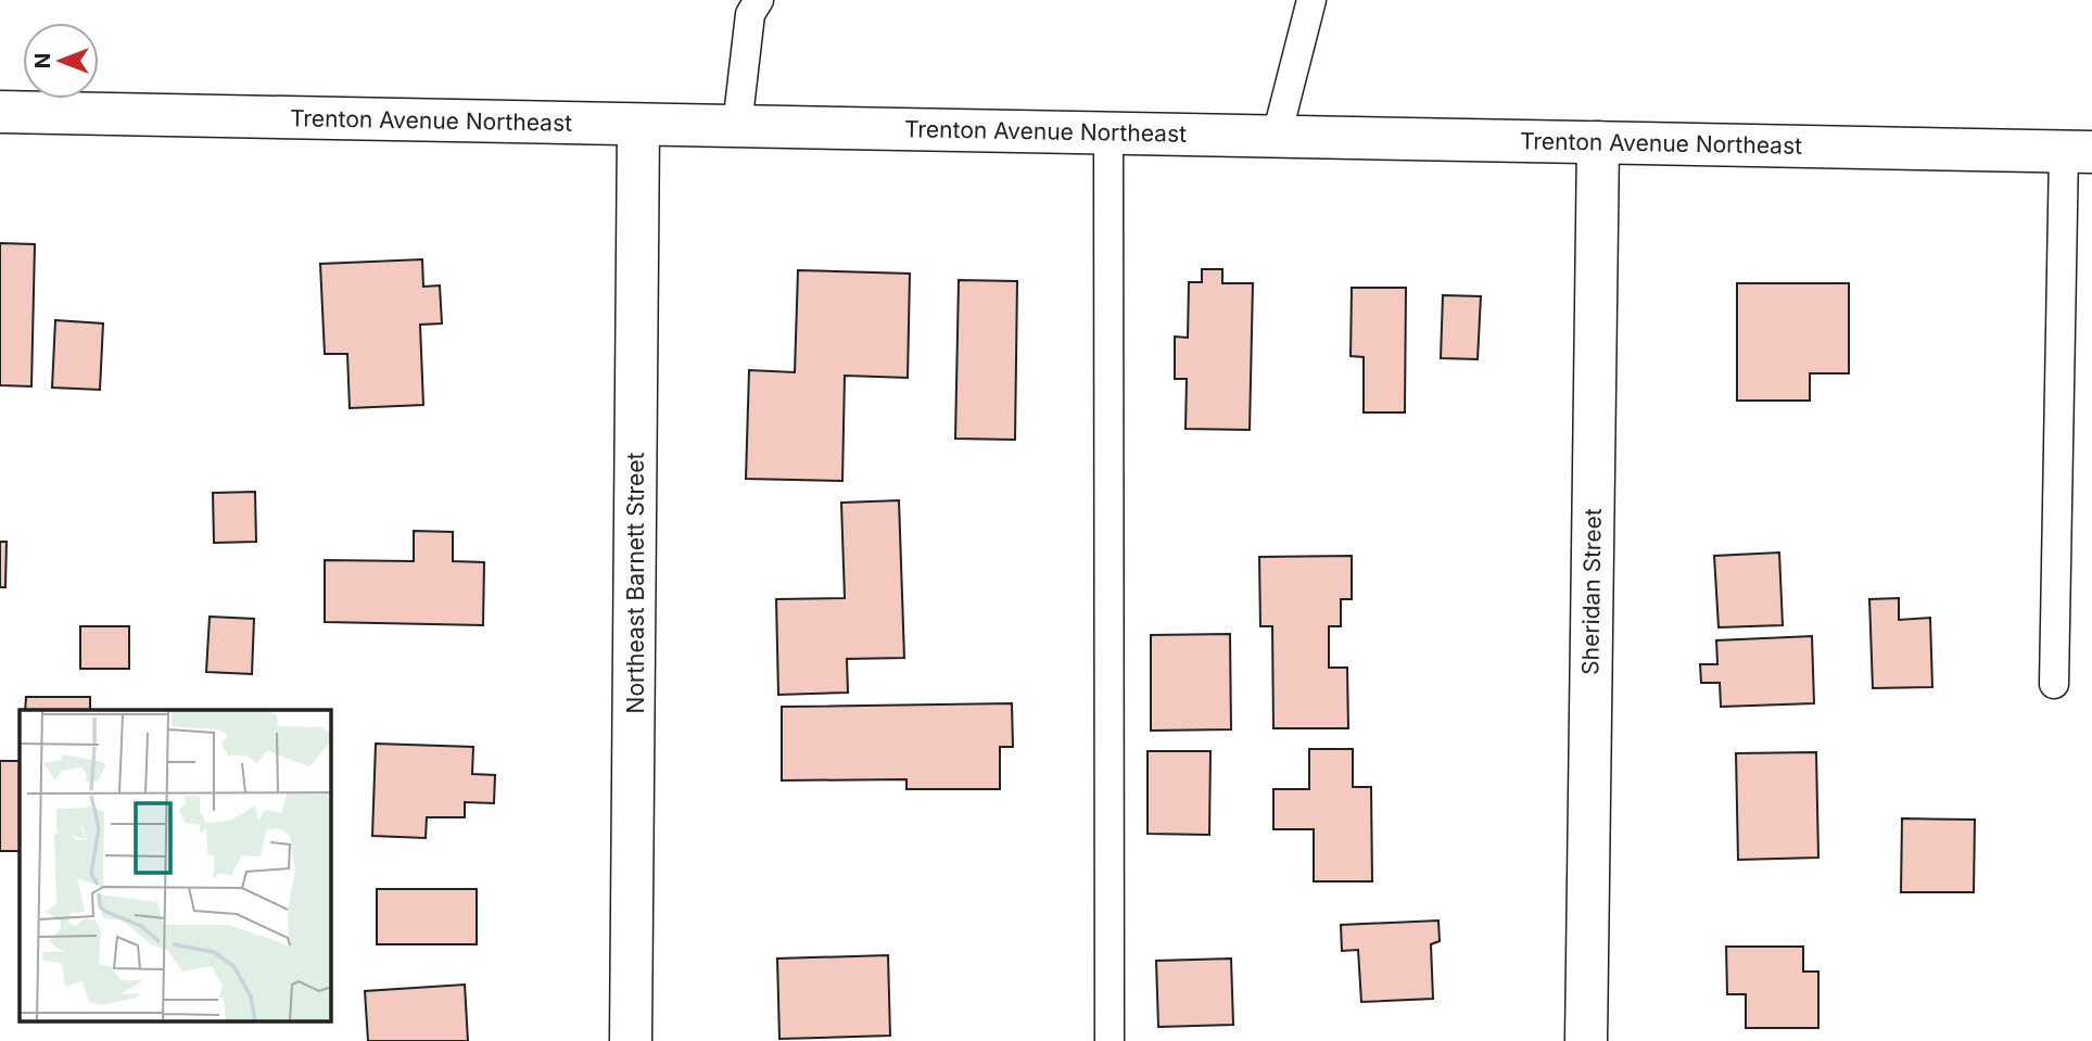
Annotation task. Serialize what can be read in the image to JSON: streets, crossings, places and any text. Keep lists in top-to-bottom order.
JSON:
{
  "streets": {
    "main road": ["Trenton Avenue Northeast", "Northeast Barnett Street", "Sheridan Street"]
  },
  "crossings": [
    ["Trenton Avenue Northeast", "Northeast Barnett Street"],
    ["Trenton Avenue Northeast", "Sheridan Street"]
  ],
  "north": "left"
}
